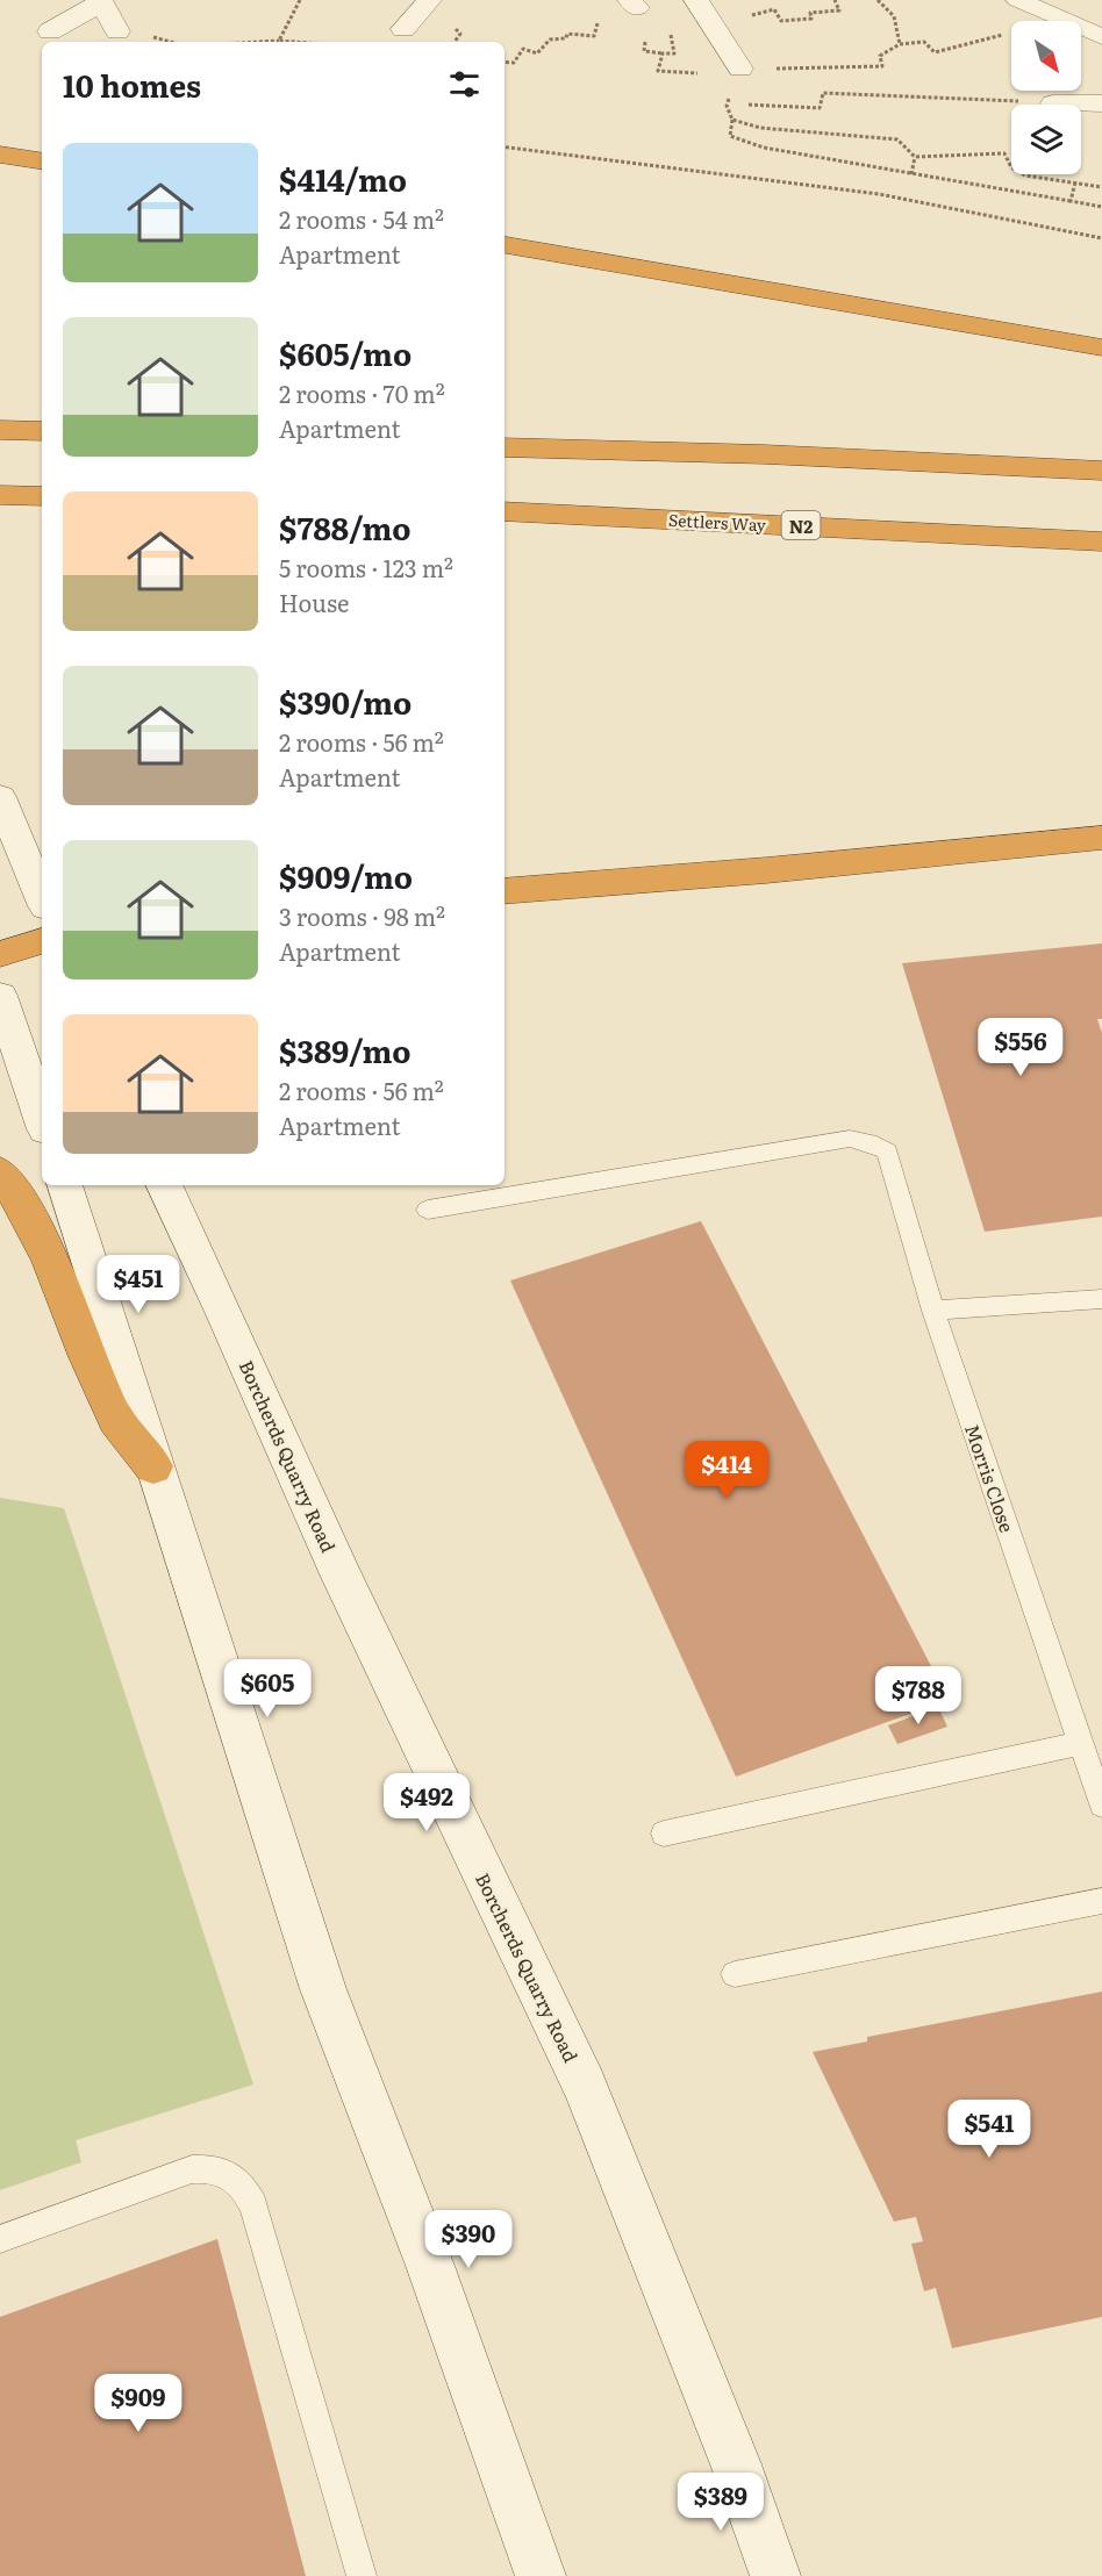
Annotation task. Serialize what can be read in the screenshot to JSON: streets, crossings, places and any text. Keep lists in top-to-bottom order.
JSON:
{
  "streets": {
    "highway": ["Settlers Way", "N2"],
    "main road": ["Borcherds Quarry Road"],
    "lane": ["Morris Close"]
  },
  "north": "bottom right",
  "page": {
    "heading": "10 homes",
    "list": [
      {
        "name": "$414/mo",
        "note": "2 rooms · 54 m² · Apartment"
      },
      {
        "name": "$605/mo",
        "note": "2 rooms · 70 m² · Apartment"
      },
      {
        "name": "$788/mo",
        "note": "5 rooms · 123 m² · House"
      },
      {
        "name": "$390/mo",
        "note": "2 rooms · 56 m² · Apartment"
      },
      {
        "name": "$909/mo",
        "note": "3 rooms · 98 m² · Apartment"
      },
      {
        "name": "$389/mo",
        "note": "2 rooms · 56 m² · Apartment"
      }
    ],
    "price": [
      "$556",
      "$451",
      "$414",
      "$605",
      "$788",
      "$492",
      "$541",
      "$390",
      "$909",
      "$389"
    ]
  }
}
